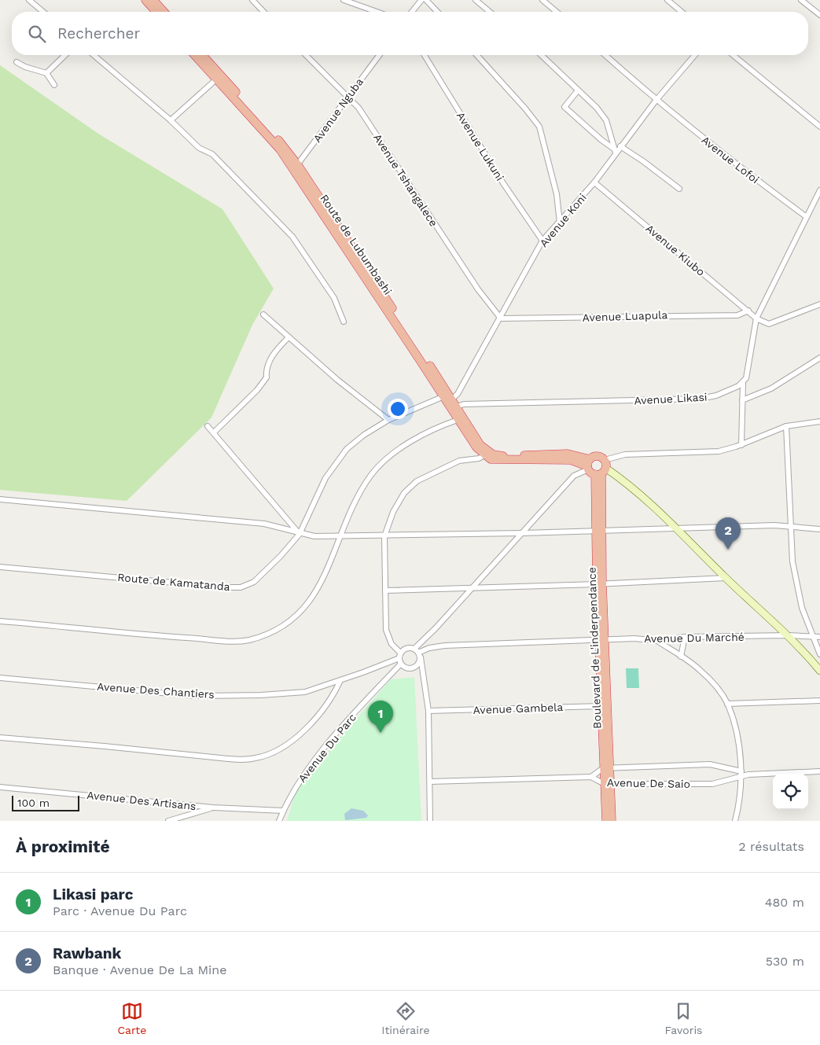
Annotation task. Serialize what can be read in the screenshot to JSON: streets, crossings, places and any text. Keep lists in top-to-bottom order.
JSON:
{
  "streets": {
    "highway": ["Route de Lubumbashi", "Boulevard de L'inderpendance"],
    "street": [
      "Avenue Nguba",
      "Avenue Lukuni",
      "Avenue Lofoi",
      "Avenue Tshangalece",
      "Avenue Koni",
      "Avenue Kiubo",
      "Avenue Luapula",
      "Avenue Likasi",
      "Route de Kamatanda",
      "Avenue Du Marché",
      "Avenue Des Chantiers",
      "Avenue Gambela",
      "Avenue Du Parc",
      "Avenue De Saio",
      "Avenue Des Artisans"
    ]
  },
  "crossings": [
    ["Avenue Nguba", "Avenue Tshangalece"],
    ["Avenue Nguba", "Route de Lubumbashi"],
    ["Avenue Lukuni", "Avenue Koni"],
    ["Avenue Lofoi", "Avenue Koni"],
    ["Avenue Tshangalece", "Avenue Koni"],
    ["Avenue Tshangalece", "Avenue Luapula"],
    ["Avenue Koni", "Route de Lubumbashi"],
    ["Avenue Koni", "Avenue Kiubo"],
    ["Avenue Koni", "Avenue Luapula"],
    ["Avenue Koni", "Avenue Likasi"],
    ["Route de Lubumbashi", "Avenue Likasi"],
    ["Avenue Kiubo", "Avenue Luapula"],
    ["Avenue Likasi", "Route de Kamatanda"],
    ["Avenue Du Marché", "Boulevard de L'inderpendance"],
    ["Avenue Du Marché", "Avenue Des Chantiers"],
    ["Avenue Du Marché", "Avenue Du Parc"],
    ["Boulevard de L'inderpendance", "Avenue Gambela"],
    ["Boulevard de L'inderpendance", "Avenue De Saio"],
    ["Avenue Des Chantiers", "Avenue Du Parc"],
    ["Avenue Du Parc", "Avenue Des Artisans"]
  ],
  "scale_bar": "100 m",
  "page": {
    "search": "Rechercher",
    "pins": ["2", "1"],
    "scale": "100 m",
    "heading": ["À proximité", "2 résultats"],
    "list": [
      {
        "mark": "1",
        "name": "Likasi parc",
        "note": "Parc · Avenue Du Parc",
        "value": "480 m"
      },
      {
        "mark": "2",
        "name": "Rawbank",
        "note": "Banque · Avenue De La Mine",
        "value": "530 m"
      }
    ],
    "nav": ["Carte", "Itinéraire", "Favoris"]
  }
}
